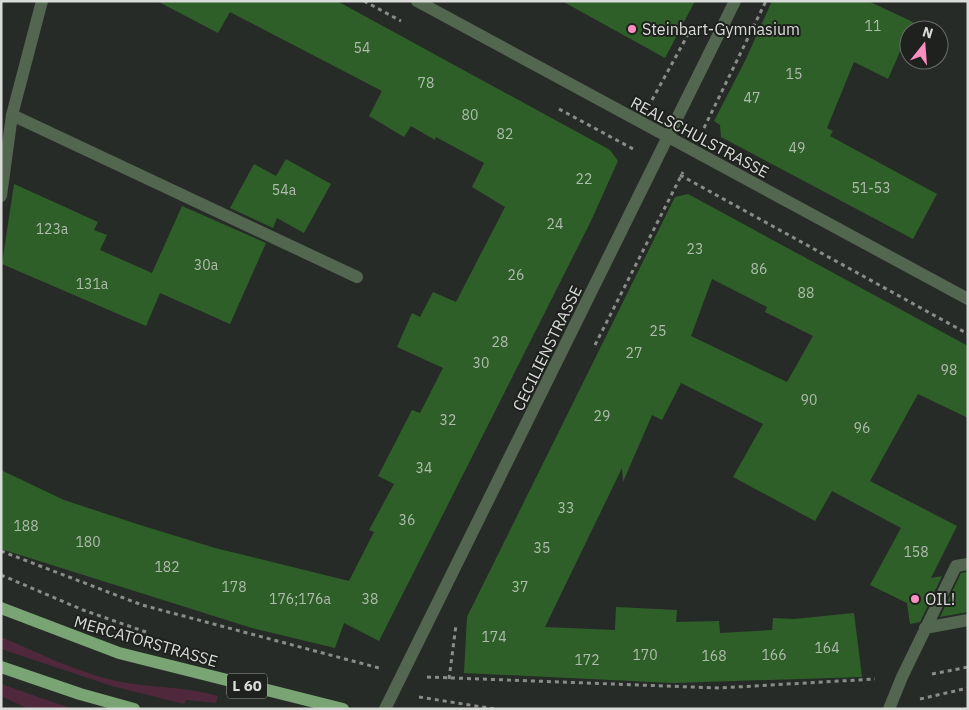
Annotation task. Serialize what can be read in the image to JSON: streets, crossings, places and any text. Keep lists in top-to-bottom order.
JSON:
{
  "streets": {
    "main road": ["MERCATORSTRASSE", "L 60"],
    "street": ["REALSCHULSTRASSE", "CECILIENSTRASSE"]
  },
  "crossings": [
    ["REALSCHULSTRASSE", "CECILIENSTRASSE"]
  ],
  "places": ["Steinbart-Gymnasium", "OIL!"],
  "house_numbers": [
    "11",
    "54",
    "15",
    "78",
    "47",
    "80",
    "82",
    "49",
    "22",
    "51-53",
    "54a",
    "24",
    "123a",
    "23",
    "30a",
    "86",
    "26",
    "131a",
    "88",
    "25",
    "28",
    "27",
    "30",
    "98",
    "90",
    "29",
    "32",
    "96",
    "34",
    "33",
    "36",
    "188",
    "180",
    "35",
    "158",
    "182",
    "178",
    "37",
    "176;176a",
    "38",
    "174",
    "164",
    "170",
    "166",
    "168",
    "172"
  ],
  "north": "top"
}
